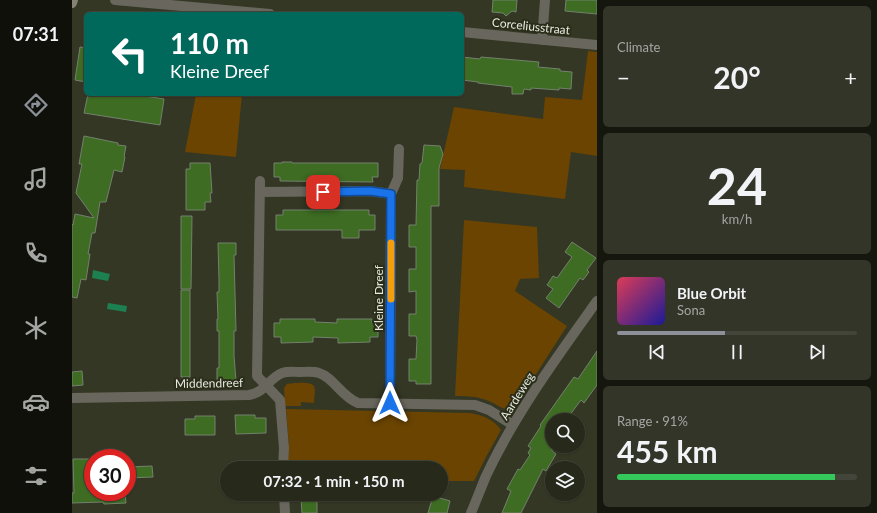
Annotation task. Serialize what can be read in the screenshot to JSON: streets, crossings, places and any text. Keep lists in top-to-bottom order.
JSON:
{
  "streets": {
    "street": [
      "Corceliusstraat",
      "Kleine Dreef",
      "Middendreef",
      "Aardeweg"
    ]
  },
  "crossings": [
    ["Kleine Dreef", "Middendreef"],
    ["Middendreef", "Aardeweg"]
  ],
  "page": {
    "tabs": "07:31",
    "tile": [
      "Climate",
      ["24", "km/h"],
      ["Range · 91%", "455 km"]
    ],
    "turn": ["110 m", "Kleine Dreef"],
    "heat": ["−", "20°", "+"],
    "song": ["Blue Orbit", "Sona"],
    "limit": "30",
    "trip": "07:32 · 1 min · 150 m"
  }
}
